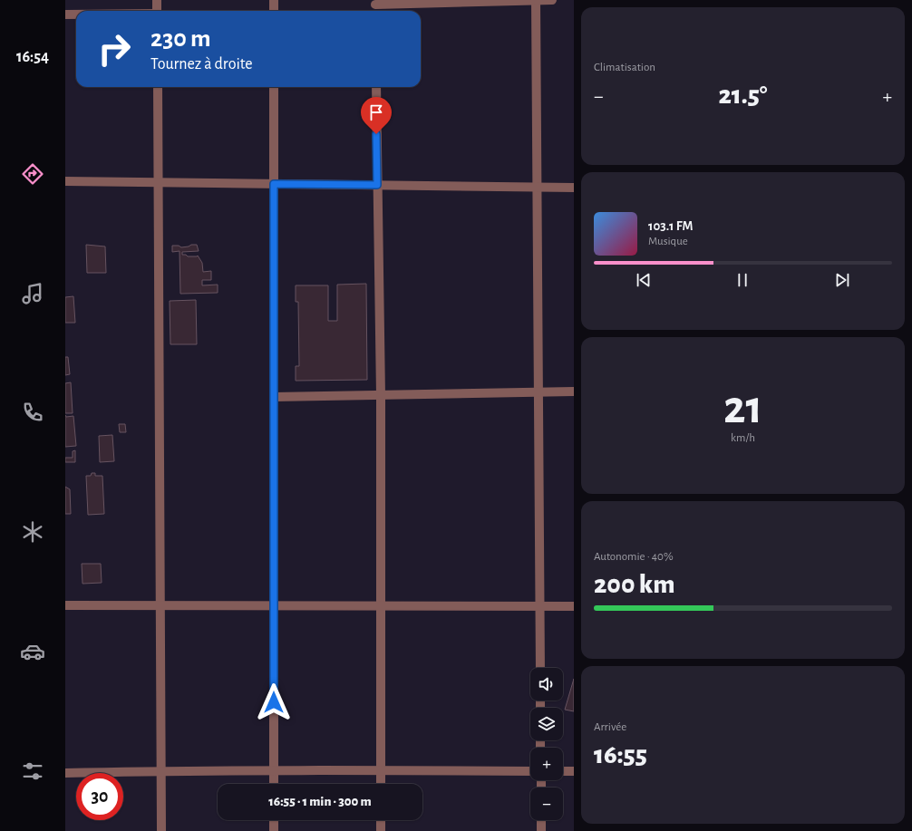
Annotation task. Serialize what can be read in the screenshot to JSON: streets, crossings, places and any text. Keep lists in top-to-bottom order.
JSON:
{
  "page": {
    "tabs": "16:54",
    "tile": [
      "Climatisation",
      ["21", "km/h"],
      ["Autonomie · 40%", "200 km"],
      ["Arrivée", "16:55"]
    ],
    "turn": ["230 m", "Tournez à droite"],
    "heat": ["−", "21.5°", "+"],
    "song": ["103.1 FM", "Musique"],
    "map_buttons": ["+", "−"],
    "limit": "30",
    "trip": "16:55 · 1 min · 300 m"
  }
}
